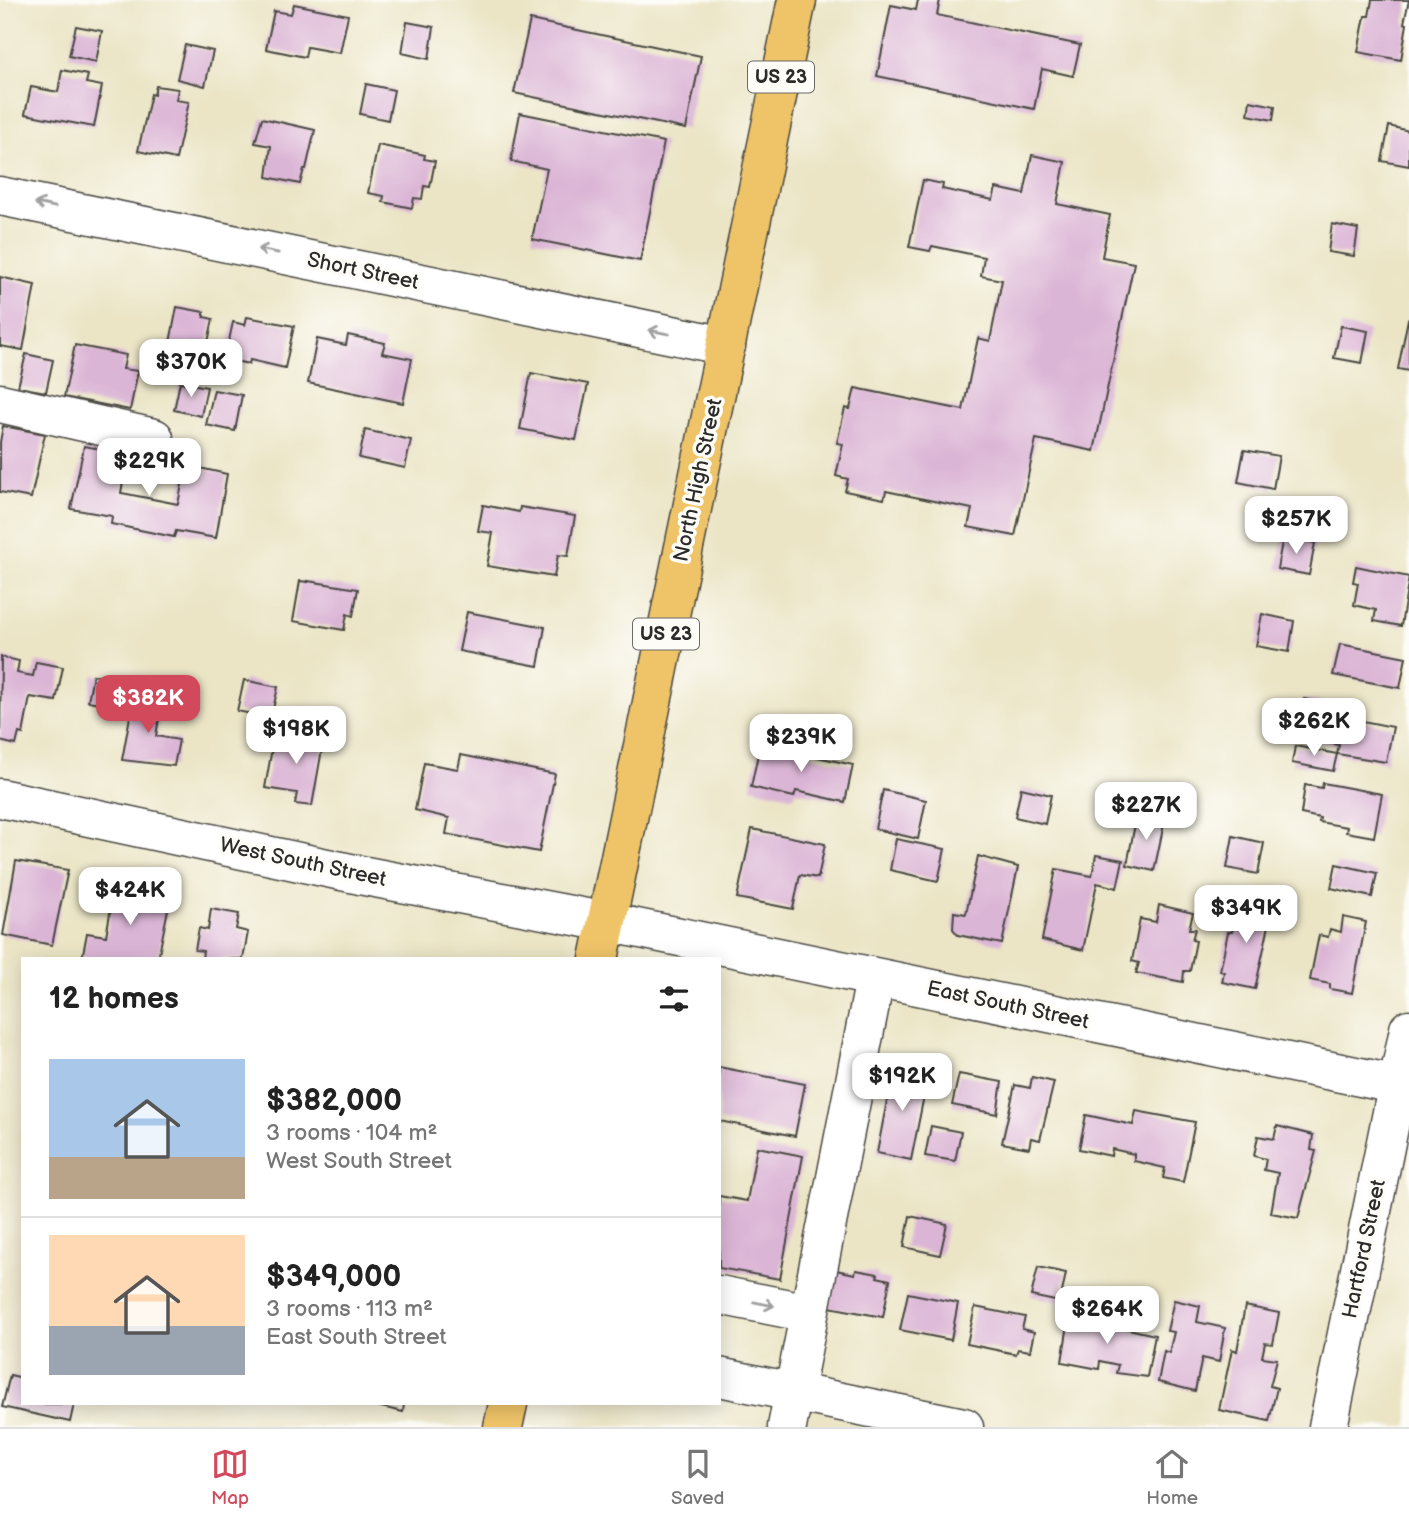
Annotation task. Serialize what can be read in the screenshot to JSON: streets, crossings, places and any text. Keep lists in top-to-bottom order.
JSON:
{
  "streets": {
    "main road": ["US 23", "North High Street"],
    "street": [
      "Short Street",
      "West South Street",
      "East South Street",
      "Hartford Street"
    ]
  },
  "crossings": [
    ["Short Street", "North High Street"],
    ["North High Street", "West South Street"],
    ["North High Street", "East South Street"],
    ["West South Street", "East South Street"],
    ["East South Street", "Hartford Street"]
  ],
  "one_way": ["Short Street"],
  "page": {
    "price": [
      "$370K",
      "$229K",
      "$257K",
      "$382K",
      "$262K",
      "$198K",
      "$239K",
      "$227K",
      "$424K",
      "$349K",
      "$192K",
      "$264K"
    ],
    "heading": "12 homes",
    "list": [
      {
        "name": "$382,000",
        "note": "3 rooms · 104 m² · West South Street"
      },
      {
        "name": "$349,000",
        "note": "3 rooms · 113 m² · East South Street"
      }
    ],
    "tabs": ["Map", "Saved", "Home"]
  }
}
